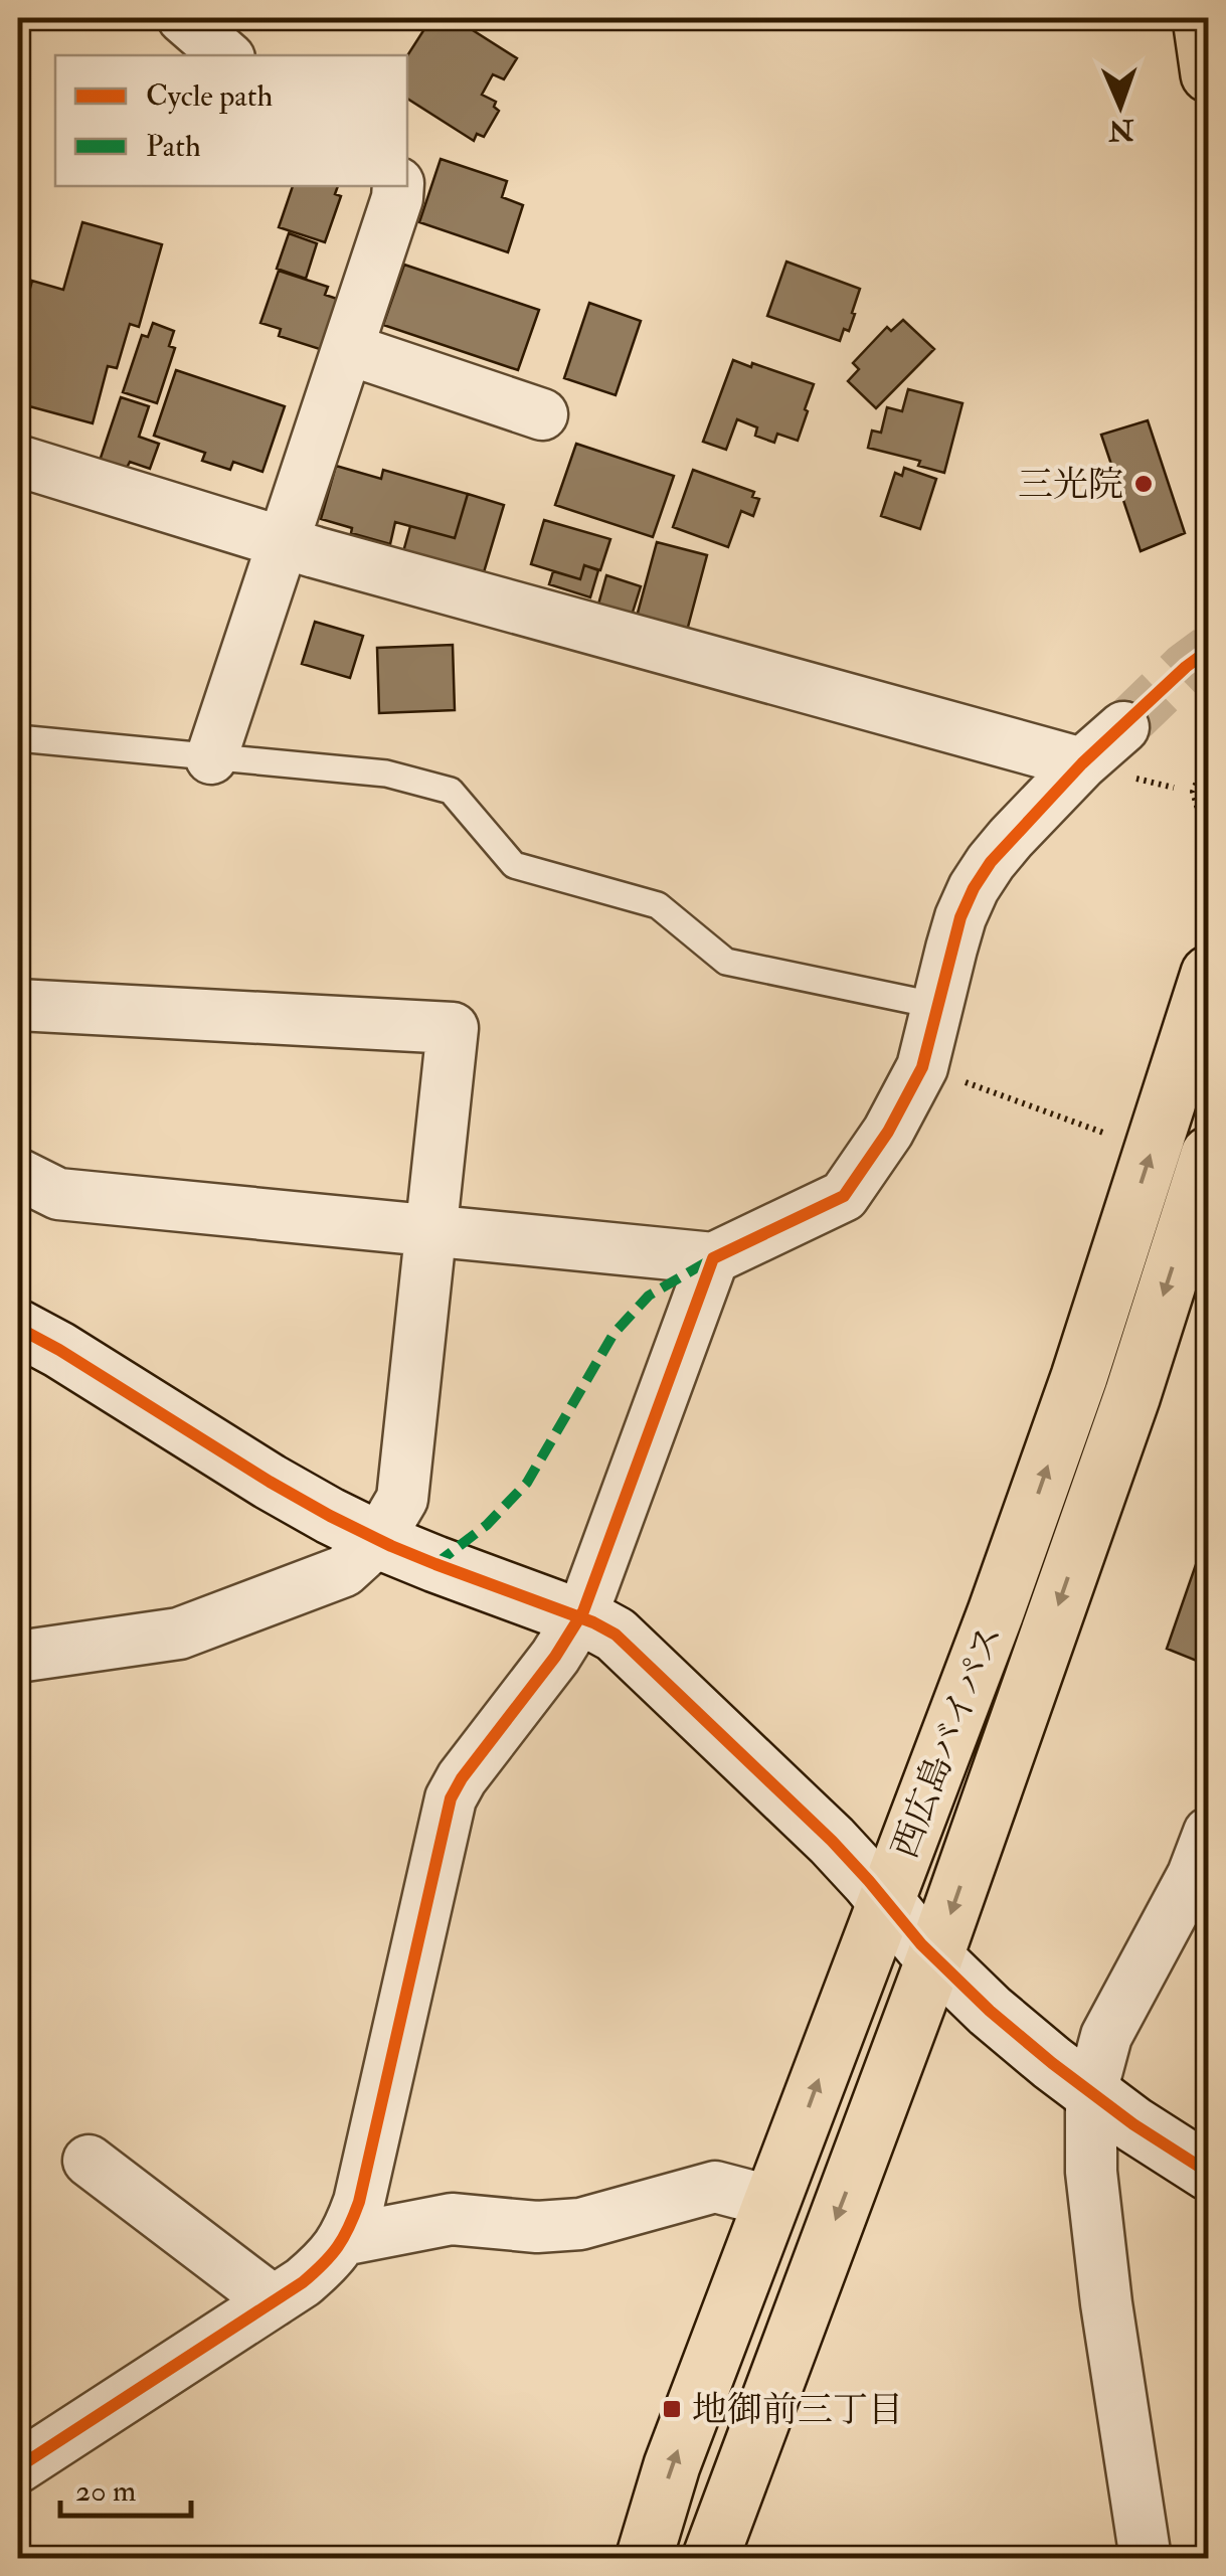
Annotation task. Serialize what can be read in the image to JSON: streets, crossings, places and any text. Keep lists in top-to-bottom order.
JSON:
{
  "streets": {
    "highway": ["西広島バイパス"]
  },
  "places": {
    "other": ["三光院"],
    "transit": ["地御前三丁目"]
  },
  "legend": ["Cycle path", "Path"],
  "scale_bar": "20 m",
  "north": "bottom"
}
